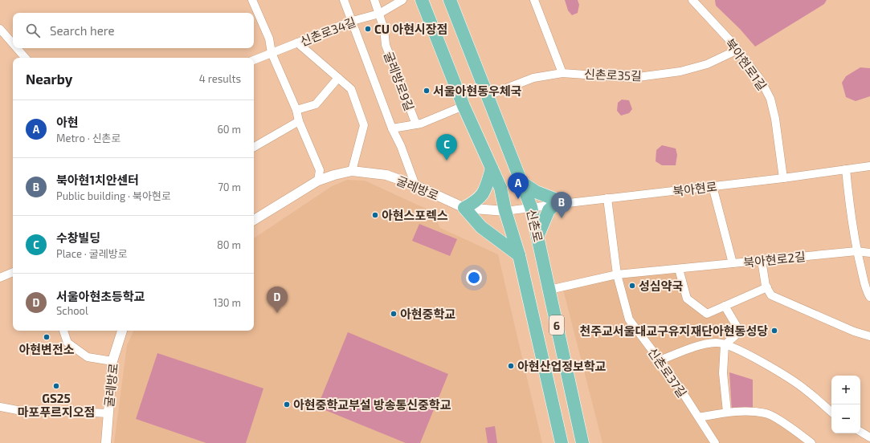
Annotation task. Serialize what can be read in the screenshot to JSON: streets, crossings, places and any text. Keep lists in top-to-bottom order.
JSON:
{
  "streets": {
    "main road": ["신촌로", "6"],
    "street": [
      "신촌로34길",
      "북아현로1길",
      "신촌로35길",
      "굴레방로9길",
      "굴레방로",
      "북아현로",
      "북아현로2길",
      "신촌로37길"
    ]
  },
  "crossings": [
    ["신촌로34길", "굴레방로9길"],
    ["북아현로1길", "신촌로35길"],
    ["북아현로1길", "북아현로"],
    ["신촌로35길", "신촌로"],
    ["굴레방로9길", "굴레방로"],
    ["굴레방로", "북아현로"],
    ["굴레방로", "신촌로"],
    ["북아현로", "신촌로"],
    ["북아현로", "북아현로2길"],
    ["북아현로", "신촌로37길"]
  ],
  "places": [
    "CU 아현시장점",
    "서울아현동우체국",
    "아현스포렉스",
    "성심약국",
    "아현중학교",
    "천주교서울대교구유지재단아현동성당",
    "아현변전소",
    "아현산업정보학교",
    "GS25 마포푸르지오점",
    "아현중학교부설 방송통신중학교"
  ],
  "page": {
    "search": "Search here",
    "heading": ["Nearby", "4 results"],
    "list": [
      {
        "mark": "A",
        "name": "아현",
        "note": "Metro · 신촌로",
        "value": "60 m"
      },
      {
        "mark": "B",
        "name": "북아현1치안센터",
        "note": "Public building · 북아현로",
        "value": "70 m"
      },
      {
        "mark": "C",
        "name": "수창빌딩",
        "note": "Place · 굴레방로",
        "value": "80 m"
      },
      {
        "mark": "D",
        "name": "서울아현초등학교",
        "note": "School",
        "value": "130 m"
      }
    ],
    "pins": [
      "C",
      "A",
      "B",
      "D"
    ],
    "map_buttons": ["+", "−"]
  }
}
